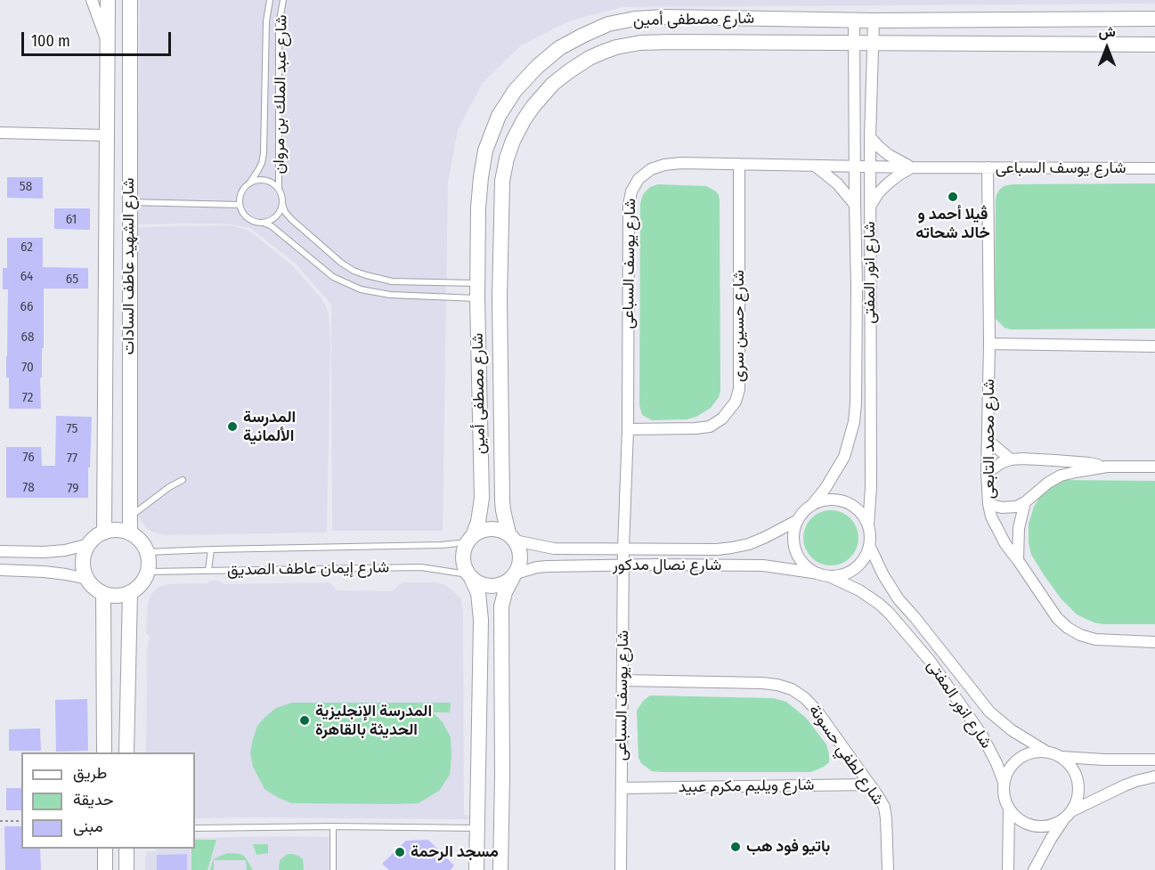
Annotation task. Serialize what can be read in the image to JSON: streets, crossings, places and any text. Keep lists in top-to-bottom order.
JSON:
{
  "streets": {
    "street": [
      "شارع مصطفى أمين",
      "شارع يوسف السباعى",
      "شارع الشهيد عاطف السادات",
      "شارع انور المفتى",
      "شارع حسين سرى",
      "شارع محمد التابعى",
      "شارع نصال مدكور",
      "شارع لطفي حسونة",
      "شارع ويليم مكرم عبيد"
    ],
    "lane": ["شارع عبد الملك بن مروان", "شارع إيمان عاطف الصديق"]
  },
  "crossings": [
    ["شارع مصطفى أمين", "شارع عبد الملك بن مروان"],
    ["شارع مصطفى أمين", "شارع انور المفتى"],
    ["شارع مصطفى أمين", "شارع نصال مدكور"],
    ["شارع مصطفى أمين", "شارع إيمان عاطف الصديق"],
    ["شارع يوسف السباعى", "شارع انور المفتى"],
    ["شارع يوسف السباعى", "شارع حسين سرى"],
    ["شارع يوسف السباعى", "شارع محمد التابعى"],
    ["شارع يوسف السباعى", "شارع نصال مدكور"],
    ["شارع يوسف السباعى", "شارع لطفي حسونة"],
    ["شارع يوسف السباعى", "شارع ويليم مكرم عبيد"],
    ["شارع الشهيد عاطف السادات", "شارع إيمان عاطف الصديق"],
    ["شارع انور المفتى", "شارع نصال مدكور"],
    ["شارع نصال مدكور", "شارع إيمان عاطف الصديق"],
    ["شارع لطفي حسونة", "شارع ويليم مكرم عبيد"]
  ],
  "places": [
    "ڤيلا أحمد و خالد شحاته",
    "المدرسة الألمانية",
    "المدرسة الإنجليزية الحديثة بالقاهرة",
    "باتيو فود هب",
    "مسجد الرحمة"
  ],
  "house_numbers": [
    "58",
    "61",
    "62",
    "64",
    "65",
    "66",
    "68",
    "70",
    "72",
    "75",
    "76",
    "77",
    "78",
    "79"
  ],
  "legend": ["طريق", "حديقة", "مبنى"],
  "scale_bar": "100 m",
  "north": "top"
}
